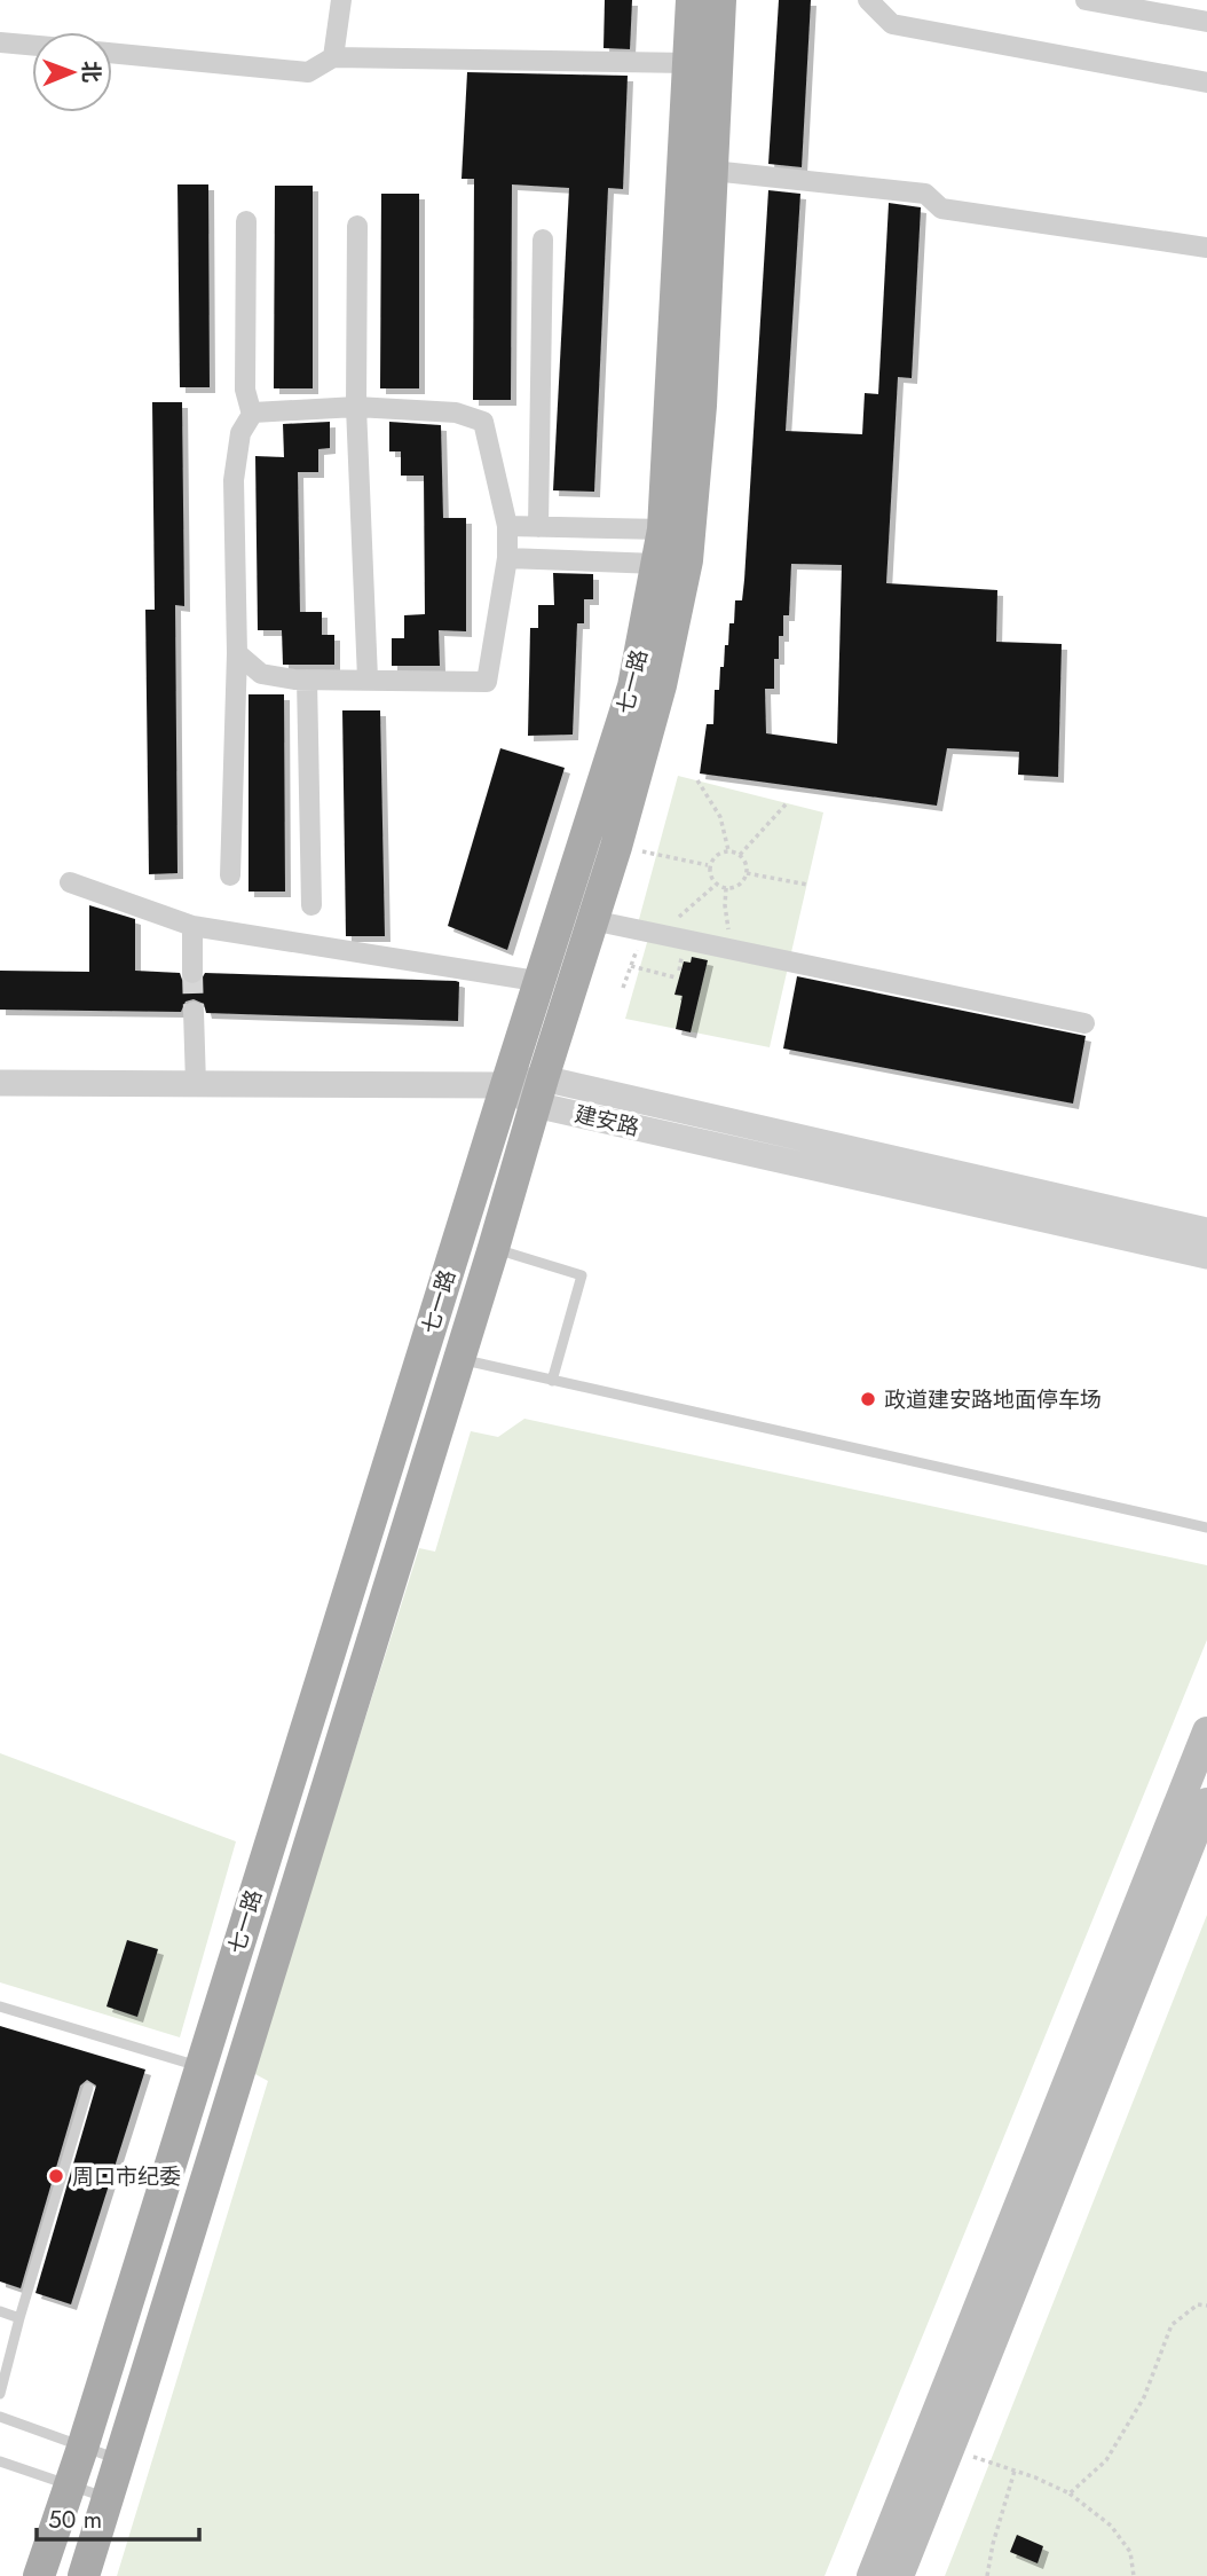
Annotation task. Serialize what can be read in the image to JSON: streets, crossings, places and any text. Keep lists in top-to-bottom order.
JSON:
{
  "streets": {
    "main road": ["七一路"],
    "street": ["建安路"]
  },
  "crossings": [
    ["七一路", "建安路"]
  ],
  "places": ["政道建安路地面停车场", "周口市纪委"],
  "scale_bar": "50 m",
  "north": "right"
}
